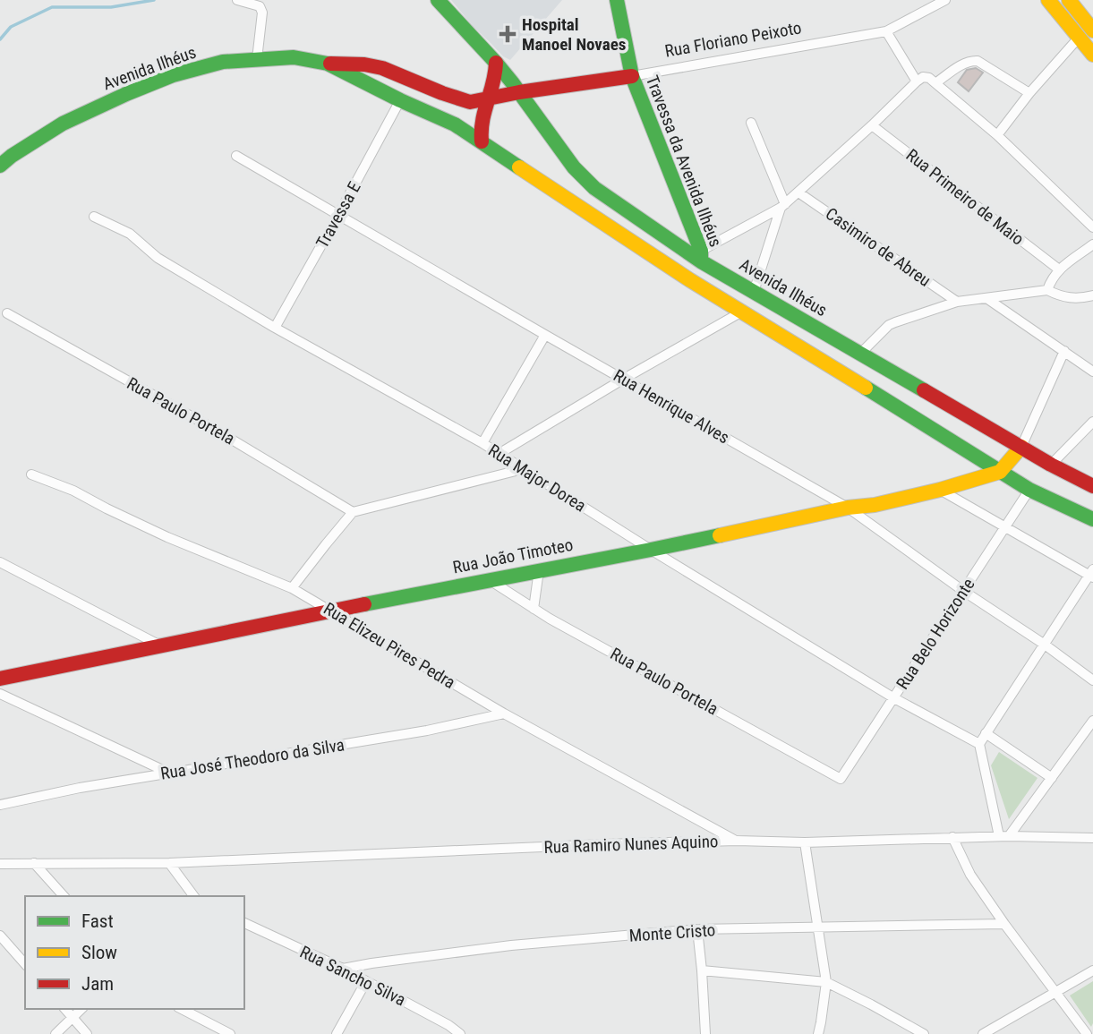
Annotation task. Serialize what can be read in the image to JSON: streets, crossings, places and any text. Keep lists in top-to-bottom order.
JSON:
{
  "streets": {
    "main road": [
      "Rua Floriano Peixoto",
      "Avenida Ilhéus",
      "Travessa da Avenida Ilhéus",
      "Rua João Timoteo"
    ],
    "street": [
      "Rua Primeiro de Maio",
      "Travessa E",
      "Casimiro de Abreu",
      "Rua Henrique Alves",
      "Rua Paulo Portela",
      "Rua Major Dorea",
      "Rua Belo Horizonte",
      "Rua Elizeu Pires Pedra",
      "Rua José Theodoro da Silva",
      "Rua Ramiro Nunes Aquino",
      "Monte Cristo",
      "Rua Sancho Silva"
    ]
  },
  "crossings": [
    ["Rua Floriano Peixoto", "Avenida Ilhéus"],
    ["Rua Floriano Peixoto", "Travessa da Avenida Ilhéus"],
    ["Avenida Ilhéus", "Travessa da Avenida Ilhéus"],
    ["Avenida Ilhéus", "Travessa E"],
    ["Avenida Ilhéus", "Rua João Timoteo"],
    ["Avenida Ilhéus", "Rua Belo Horizonte"],
    ["Travessa E", "Rua Henrique Alves"],
    ["Travessa E", "Rua Major Dorea"],
    ["Rua Henrique Alves", "Rua João Timoteo"],
    ["Rua Henrique Alves", "Rua Belo Horizonte"],
    ["Rua Paulo Portela", "Rua João Timoteo"],
    ["Rua Paulo Portela", "Rua Belo Horizonte"],
    ["Rua Major Dorea", "Rua João Timoteo"],
    ["Rua Major Dorea", "Rua Belo Horizonte"],
    ["Rua João Timoteo", "Rua Elizeu Pires Pedra"],
    ["Rua Elizeu Pires Pedra", "Rua José Theodoro da Silva"],
    ["Rua Elizeu Pires Pedra", "Rua Ramiro Nunes Aquino"],
    ["Monte Cristo", "Rua Sancho Silva"]
  ],
  "places": {
    "health": ["Hospital Manoel Novaes"]
  },
  "legend": ["Fast", "Slow", "Jam"]
}
